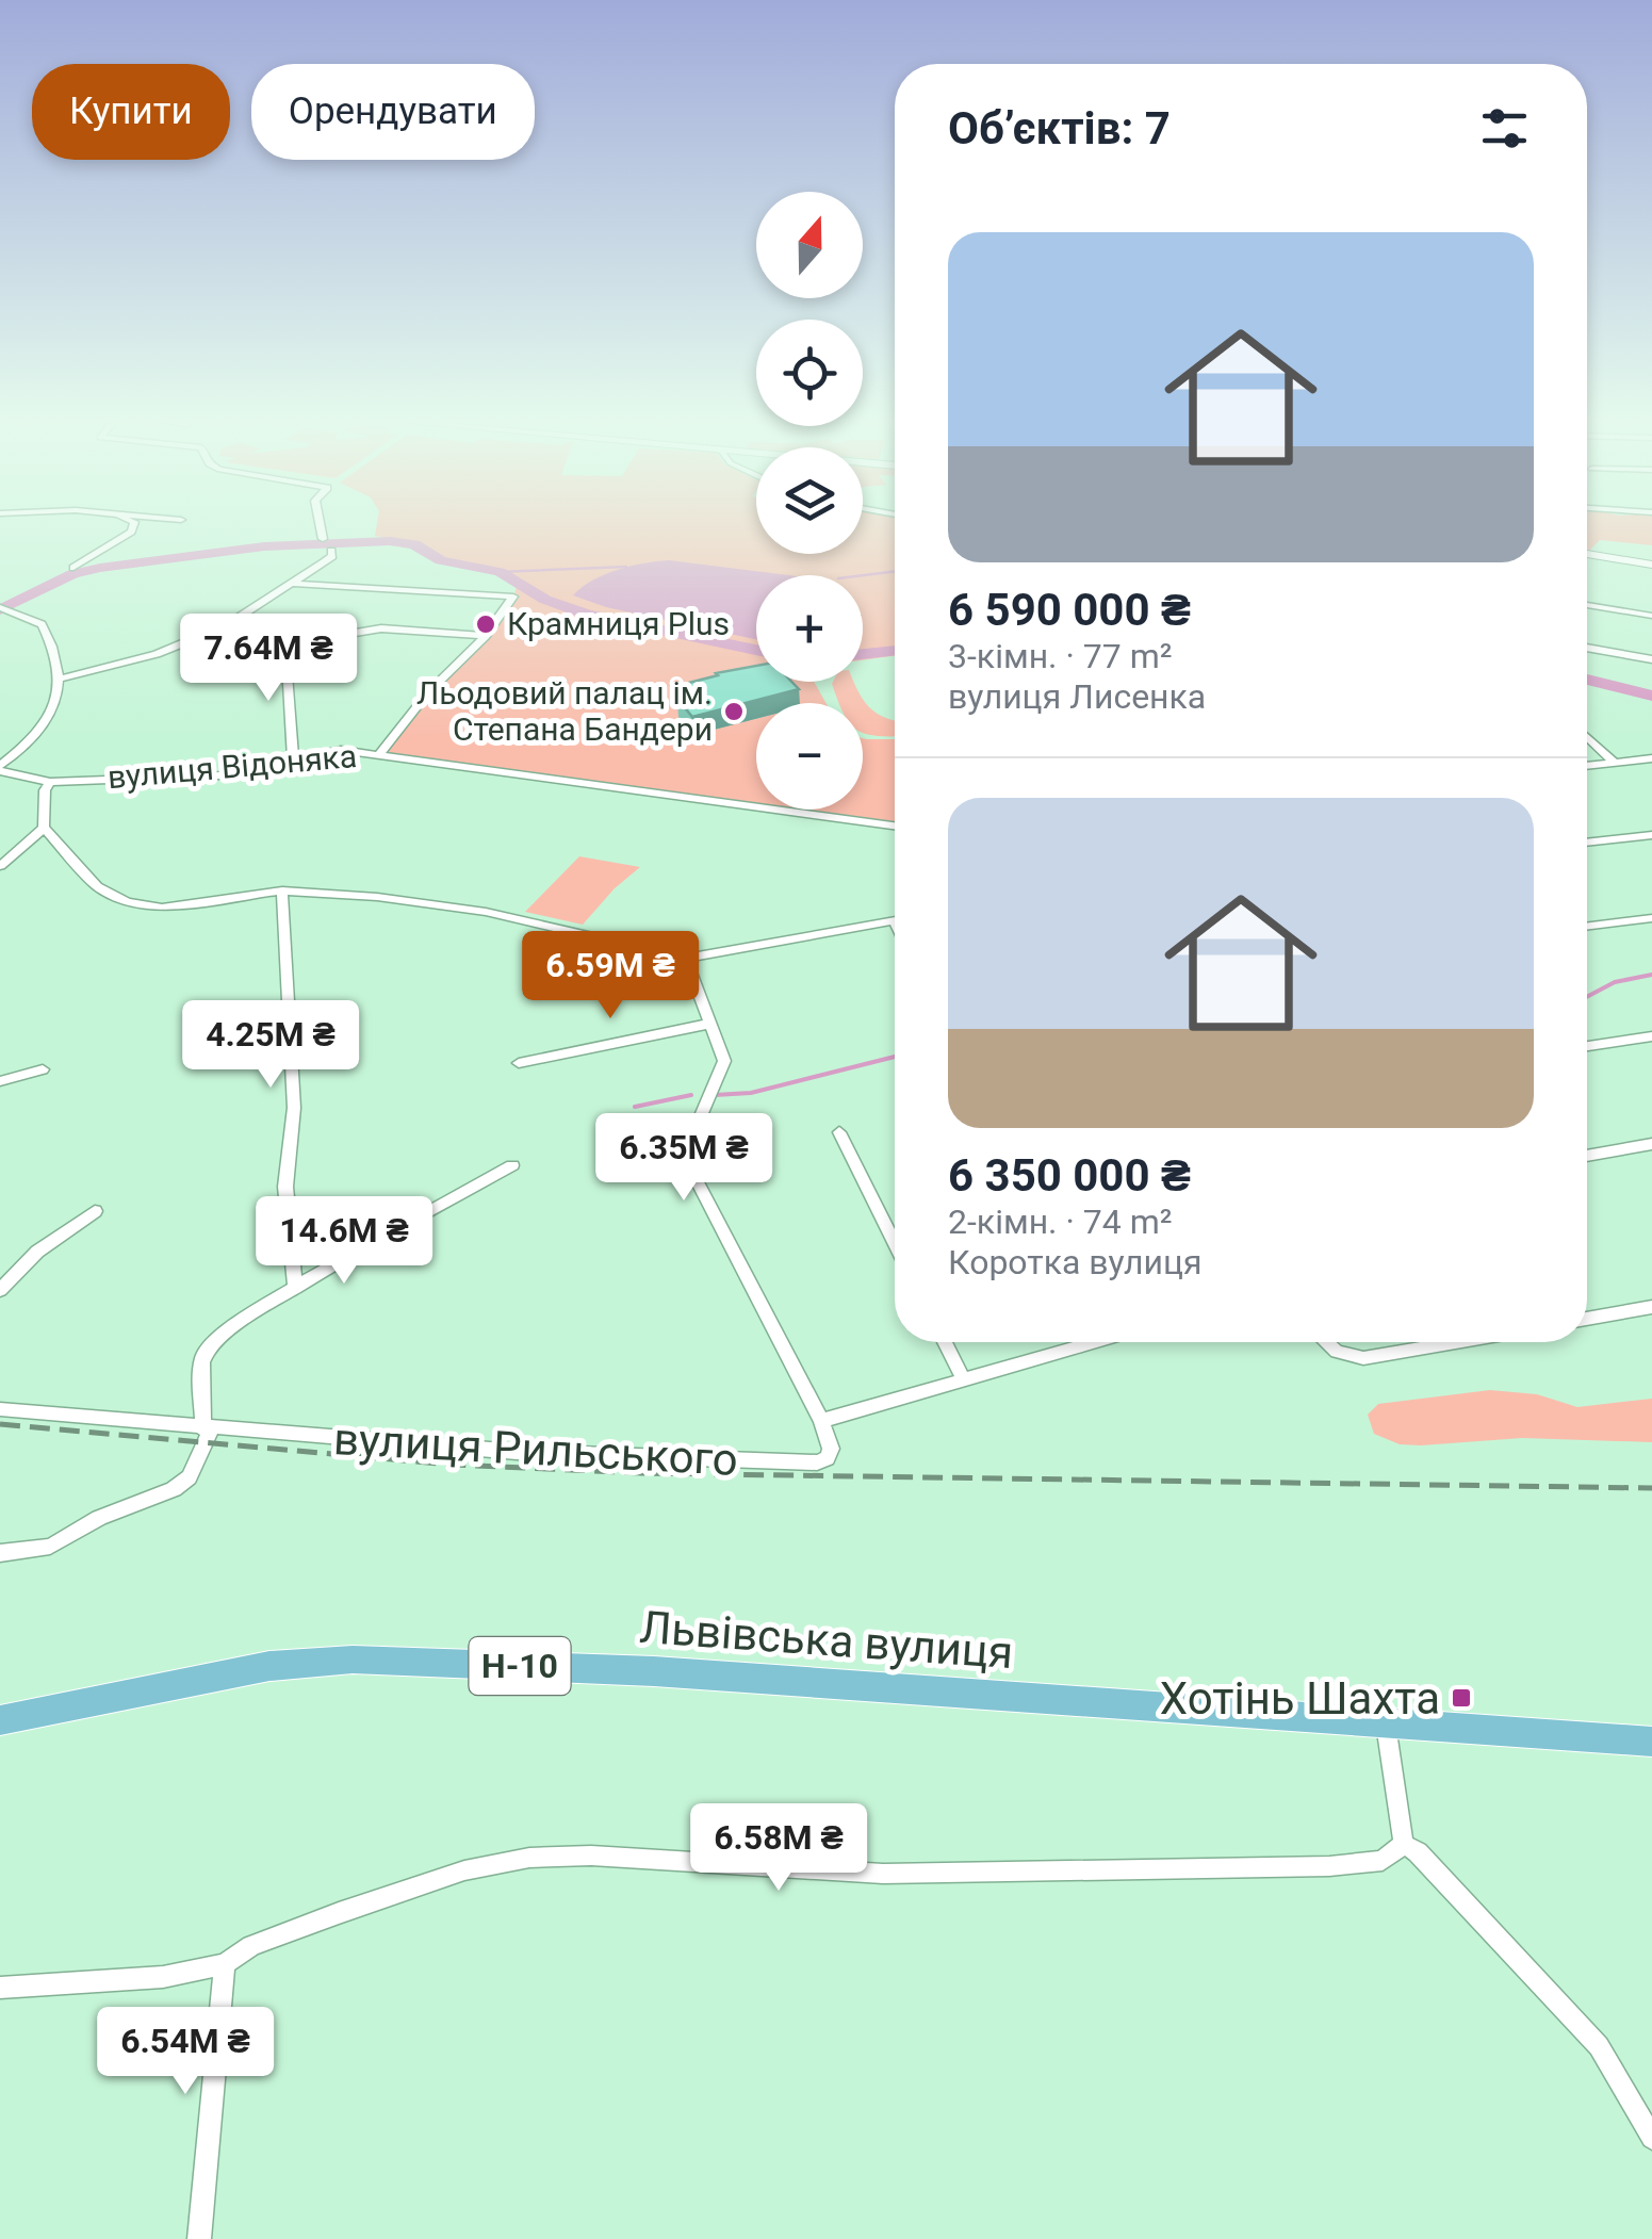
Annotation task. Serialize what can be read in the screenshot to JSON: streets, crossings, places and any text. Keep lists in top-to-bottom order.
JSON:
{
  "streets": {
    "main road": ["Львівська вулиця", "Н-10"],
    "street": ["вулиця Відоняка", "вулиця Рильського"]
  },
  "places": {
    "other": ["Крамниця Plus", "Льодовий палац ім. Степана Бандери"],
    "transit": ["Хотінь Шахта"]
  },
  "north": "top",
  "page": {
    "chip": ["Купити", "Орендувати"],
    "heading": "Об’єктів: 7",
    "map_buttons": ["+", "−"],
    "list": [
      {
        "name": "6 590 000 ₴",
        "note": "3-кімн. · 77 m² · вулиця Лисенка"
      },
      {
        "name": "6 350 000 ₴",
        "note": "2-кімн. · 74 m² · Коротка вулиця"
      }
    ],
    "price": [
      "7.64M ₴",
      "6.59M ₴",
      "4.25M ₴",
      "6.35M ₴",
      "14.6M ₴",
      "6.58M ₴",
      "6.54M ₴"
    ]
  }
}
